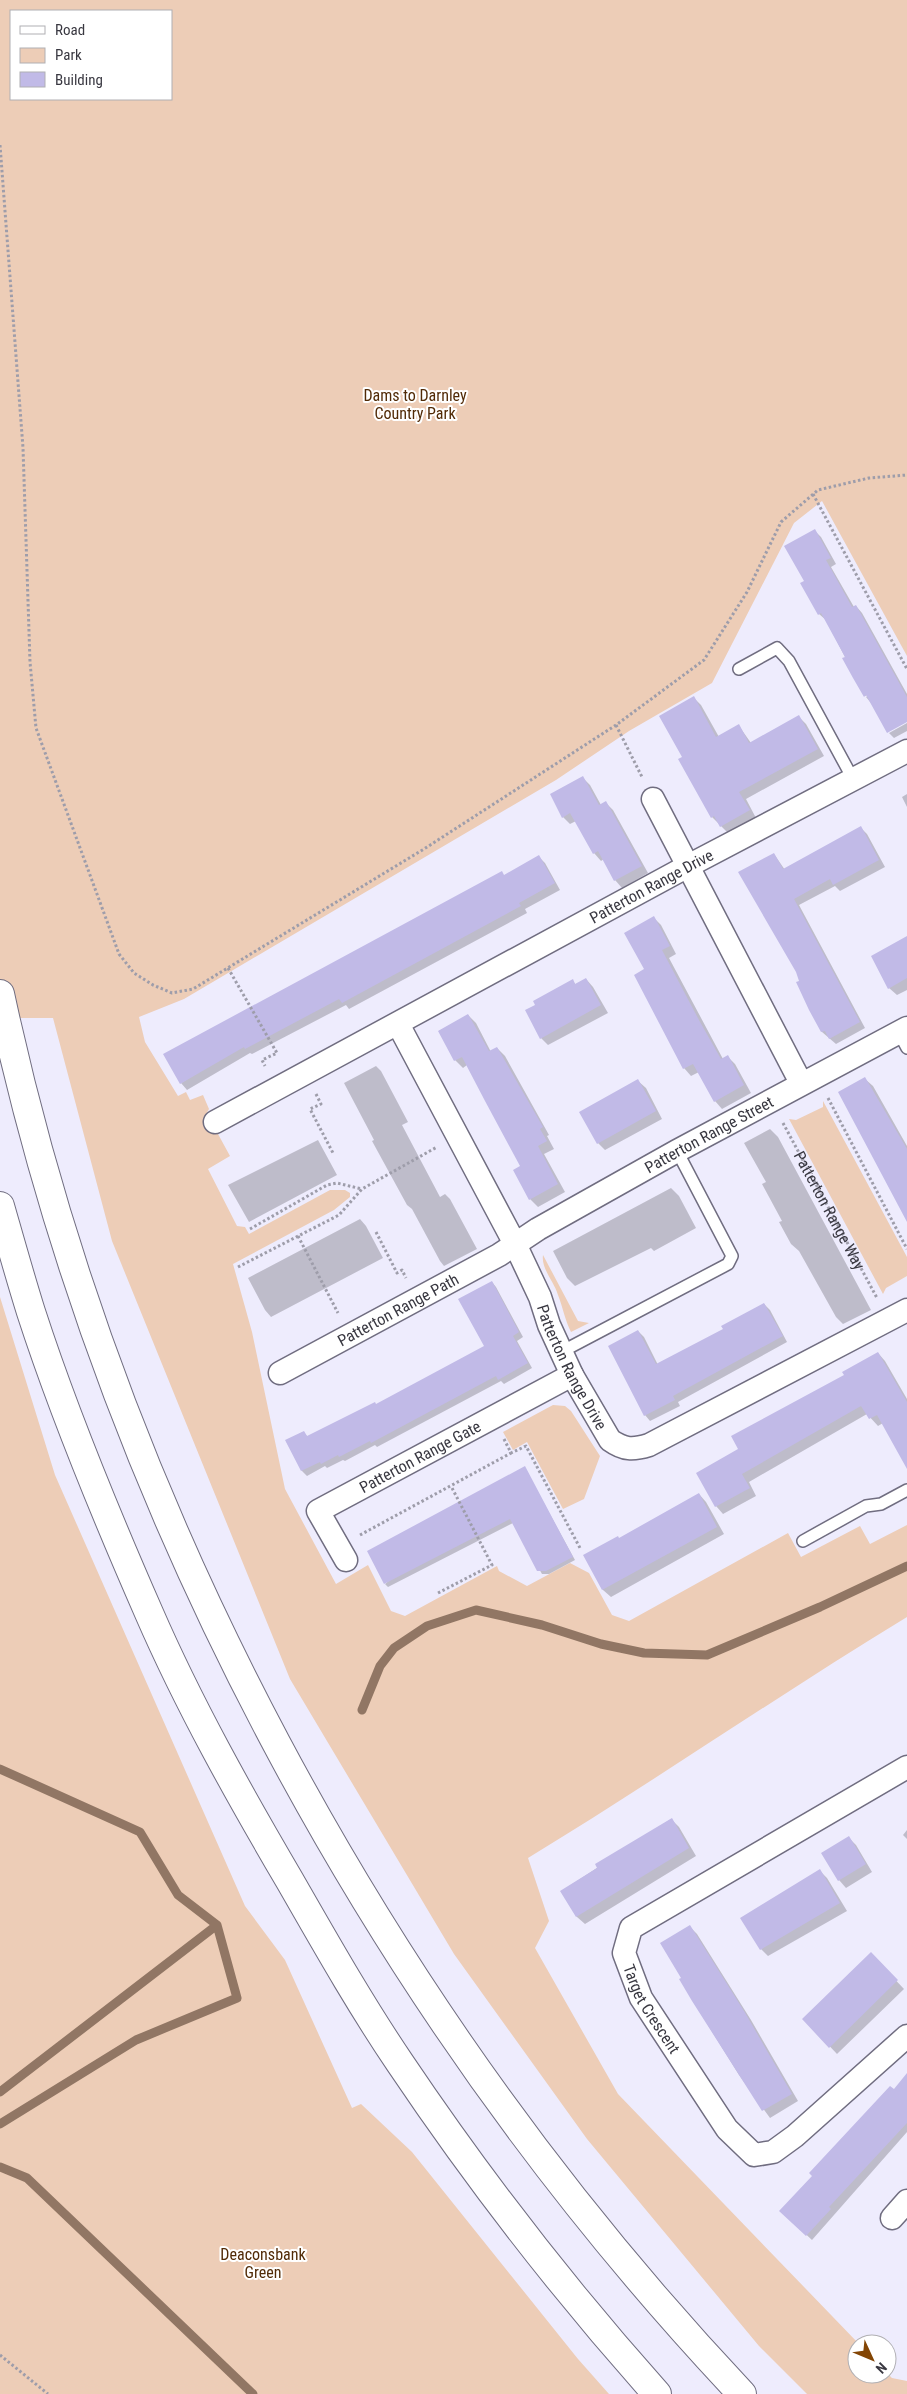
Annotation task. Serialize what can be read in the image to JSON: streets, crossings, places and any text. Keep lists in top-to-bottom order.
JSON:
{
  "streets": {
    "street": [
      "Patterton Range Drive",
      "Patterton Range Street",
      "Patterton Range Path",
      "Patterton Range Gate",
      "Target Crescent"
    ],
    "path": ["Patterton Range Way"]
  },
  "crossings": [
    ["Patterton Range Drive", "Patterton Range Street"],
    ["Patterton Range Drive", "Patterton Range Way"],
    ["Patterton Range Drive", "Patterton Range Path"],
    ["Patterton Range Drive", "Patterton Range Gate"],
    ["Patterton Range Street", "Patterton Range Way"],
    ["Patterton Range Street", "Patterton Range Path"]
  ],
  "parks": ["Dams to Darnley Country Park", "Deaconsbank Green"],
  "legend": ["Road", "Park", "Building"],
  "north": "bottom right"
}
